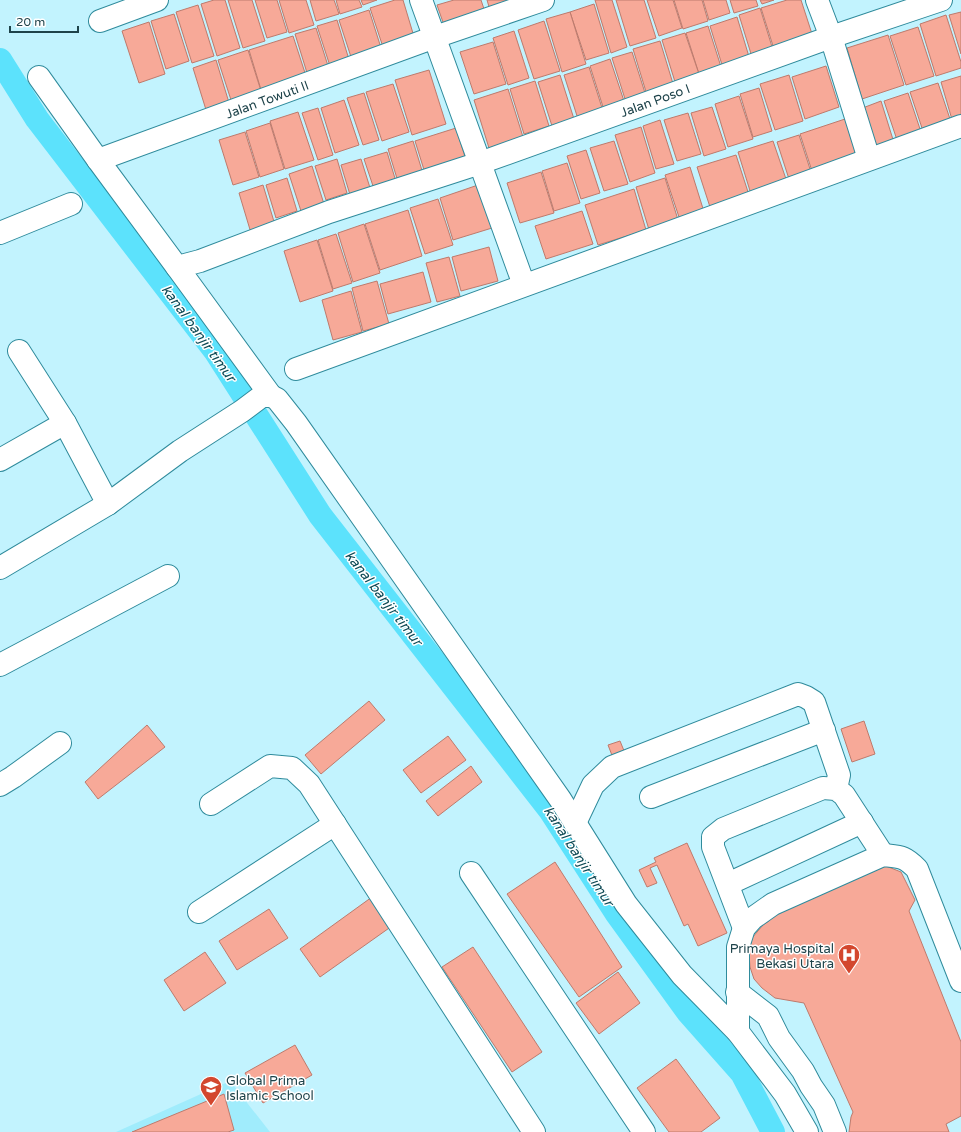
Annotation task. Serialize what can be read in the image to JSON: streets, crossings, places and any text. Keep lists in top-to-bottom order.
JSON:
{
  "streets": {
    "street": ["Jalan Towuti II", "Jalan Poso I"]
  },
  "water": ["kanal banjir timur"],
  "places": {
    "hospital": ["Primaya Hospital Bekasi Utara"],
    "school or university": ["Global Prima Islamic School"]
  },
  "scale_bar": "20 m"
}
